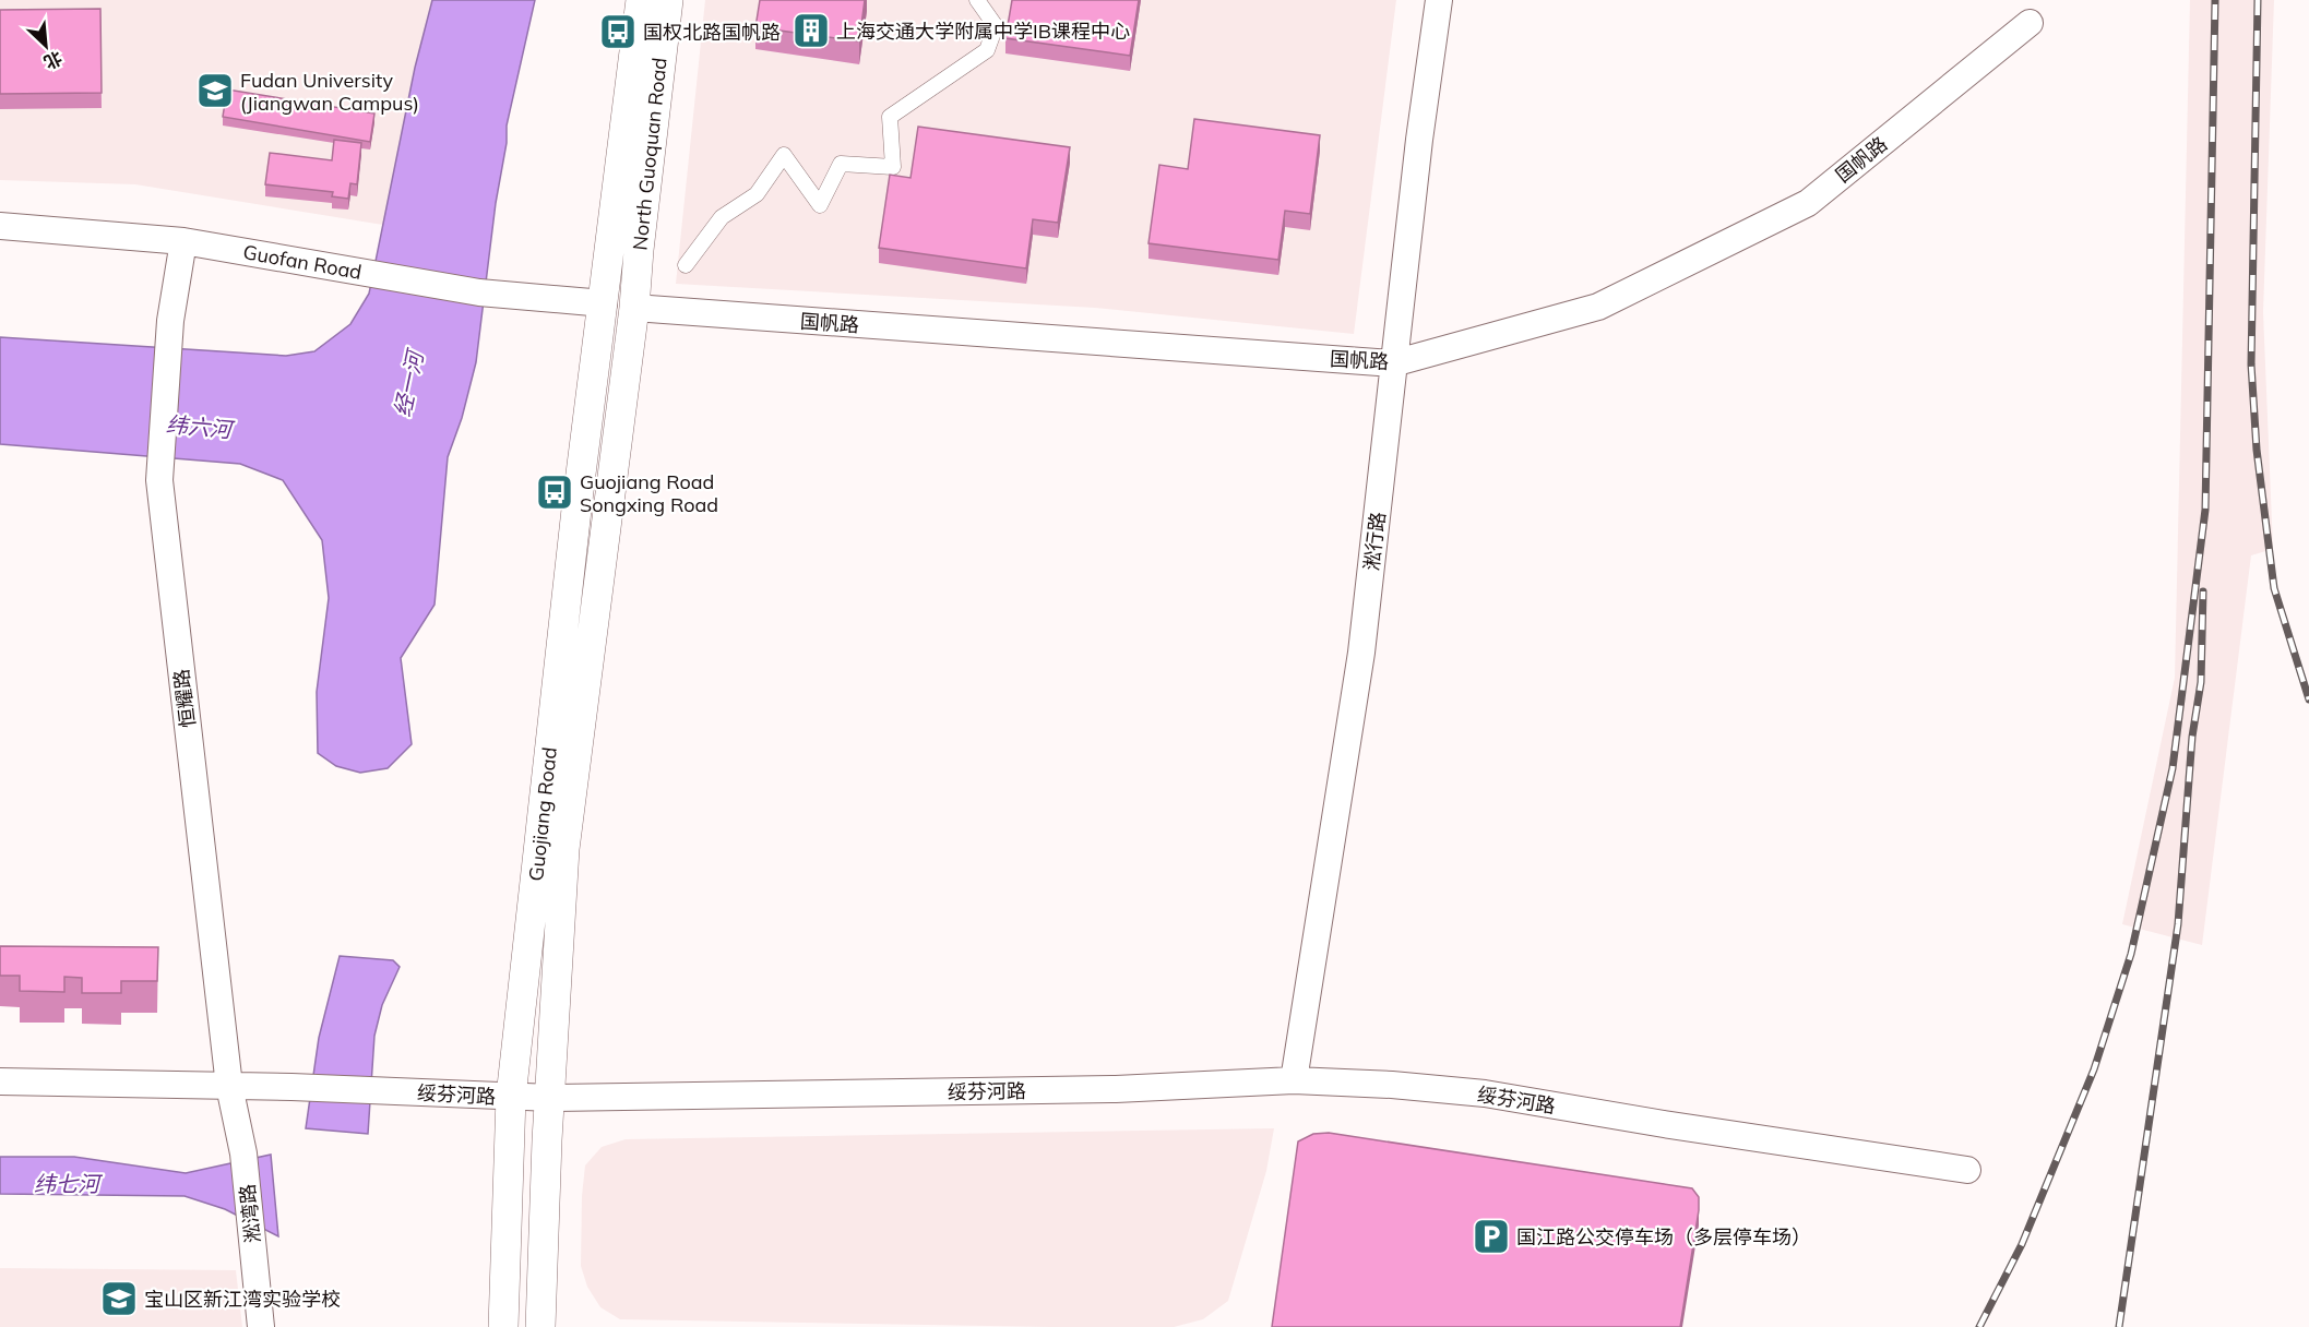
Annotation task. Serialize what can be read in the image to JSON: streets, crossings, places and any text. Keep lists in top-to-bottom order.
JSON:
{
  "streets": {
    "main road": ["North Guoquan Road", "Guojiang Road"],
    "street": [
      "国帆路",
      "Guofan Road",
      "淞行路",
      "恒耀路",
      "绥芬河路",
      "淞湾路"
    ]
  },
  "crossings": [
    ["North Guoquan Road", "国帆路"],
    ["North Guoquan Road", "Guofan Road"],
    ["North Guoquan Road", "Guojiang Road"],
    ["国帆路", "淞行路"],
    ["国帆路", "Guojiang Road"],
    ["Guofan Road", "恒耀路"],
    ["Guofan Road", "Guojiang Road"],
    ["淞行路", "绥芬河路"],
    ["恒耀路", "绥芬河路"],
    ["恒耀路", "淞湾路"],
    ["Guojiang Road", "绥芬河路"]
  ],
  "water": ["经一河", "纬六河", "纬七河"],
  "places": {
    "building": ["上海交通大学附属中学IB课程中心"],
    "bus stop": ["国权北路国帆路", "Guojiang Road Songxing Road"],
    "school or university": ["Fudan University (Jiangwan Campus)", "宝山区新江湾实验学校"],
    "parking": ["国江路公交停车场（多层停车场）"]
  },
  "north": "bottom right"
}
